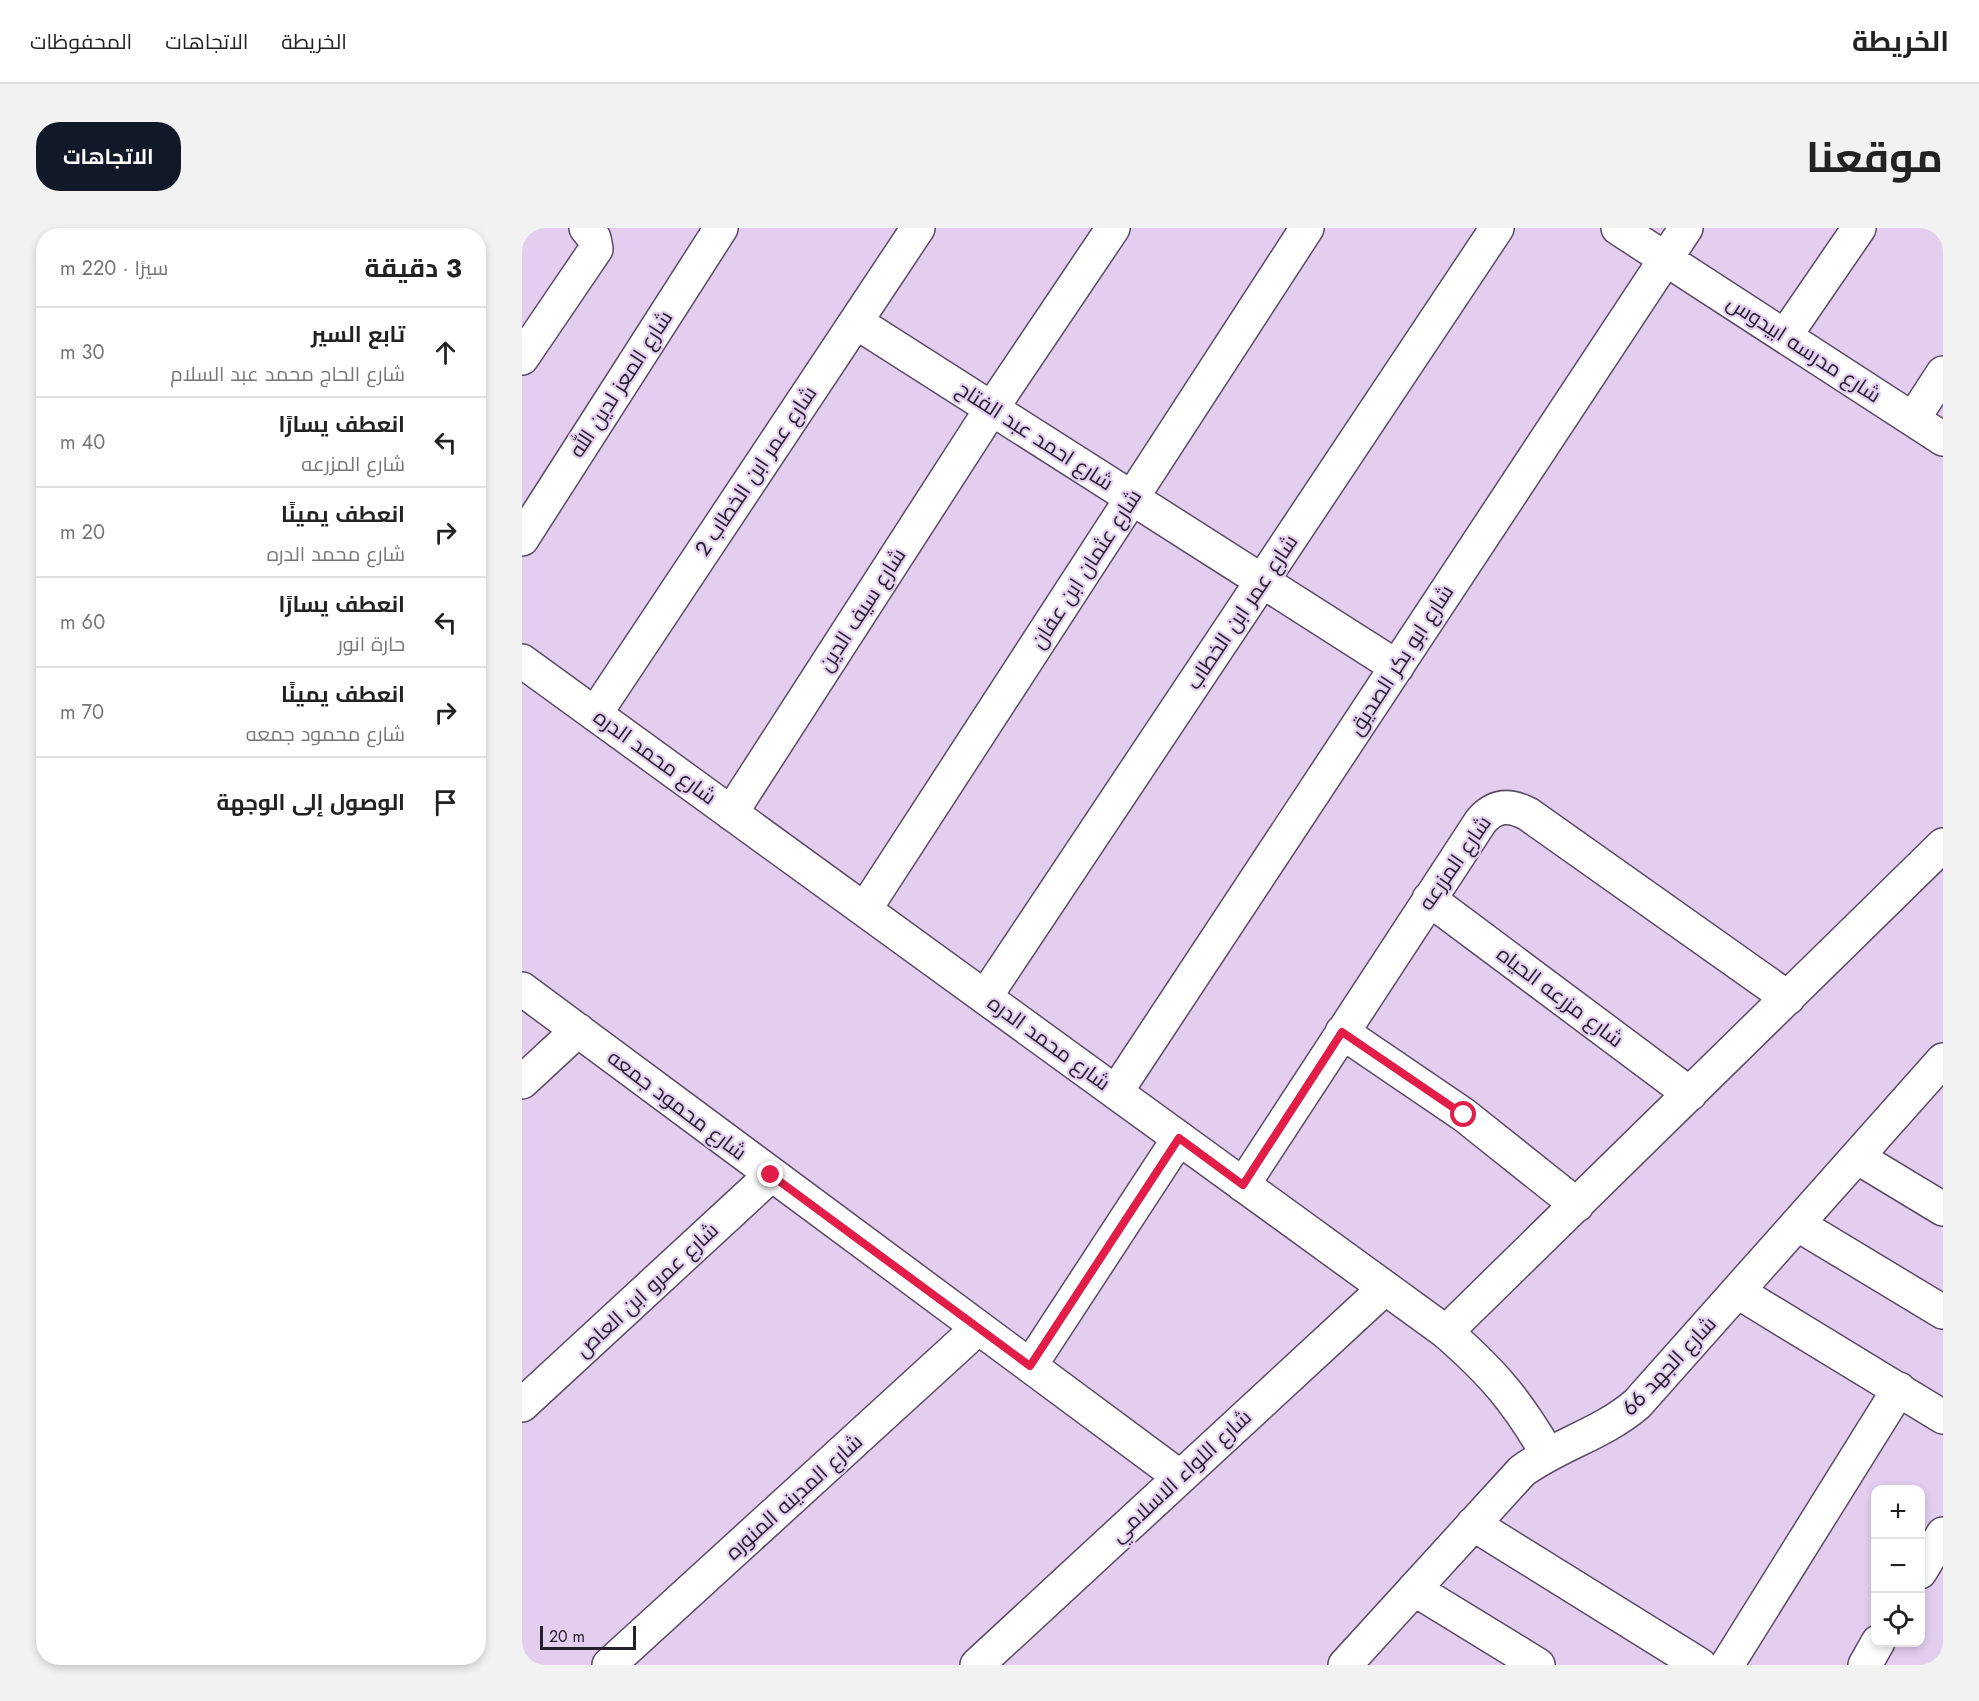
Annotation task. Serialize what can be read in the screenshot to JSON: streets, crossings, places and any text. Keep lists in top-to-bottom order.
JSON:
{
  "streets": {
    "street": [
      "شارع مدرسه ابيدوس",
      "شارع المعز لدين الله",
      "شارع احمد عبد الفتاح",
      "شارع عمر ابن الخطاب 2",
      "شارع عثمان ابن عفان",
      "شارع سيف الدين",
      "شارع عمر ابن الخطاب",
      "شارع ابو بكر الصديق",
      "شارع محمد الدره",
      "شارع المزرعه",
      "شارع مزرعه الحياه",
      "شارع محمود جمعه",
      "شارع عمرو ابن العاص",
      "شارع الجهد 66",
      "شارع اللواء الاسلامي",
      "شارع المدينه المنوره"
    ]
  },
  "crossings": [
    ["شارع مدرسه ابيدوس", "شارع ابو بكر الصديق"],
    ["شارع احمد عبد الفتاح", "شارع عمر ابن الخطاب 2"],
    ["شارع احمد عبد الفتاح", "شارع عثمان ابن عفان"],
    ["شارع احمد عبد الفتاح", "شارع سيف الدين"],
    ["شارع احمد عبد الفتاح", "شارع عمر ابن الخطاب"],
    ["شارع احمد عبد الفتاح", "شارع ابو بكر الصديق"],
    ["شارع عمر ابن الخطاب 2", "شارع محمد الدره"],
    ["شارع عثمان ابن عفان", "شارع محمد الدره"],
    ["شارع سيف الدين", "شارع محمد الدره"],
    ["شارع عمر ابن الخطاب", "شارع محمد الدره"],
    ["شارع ابو بكر الصديق", "شارع محمد الدره"],
    ["شارع محمد الدره", "شارع المزرعه"],
    ["شارع محمد الدره", "شارع الجهد 66"],
    ["شارع محمد الدره", "شارع اللواء الاسلامي"],
    ["شارع المزرعه", "شارع مزرعه الحياه"],
    ["شارع محمود جمعه", "شارع عمرو ابن العاص"],
    ["شارع محمود جمعه", "شارع اللواء الاسلامي"],
    ["شارع محمود جمعه", "شارع المدينه المنوره"]
  ],
  "scale_bar": "20 m",
  "page": {
    "header": "الخريطة",
    "nav": ["الخريطة", "الاتجاهات", "المحفوظات"],
    "title": "موقعنا",
    "buttons": "الاتجاهات",
    "heading": ["3 دقيقة", "سيرًا · 220 m"],
    "list": [
      ["تابع السير", "شارع الحاج محمد عبد السلام", "30 m"],
      ["انعطف يسارًا", "شارع المزرعه", "40 m"],
      ["انعطف يمينًا", "شارع محمد الدره", "20 m"],
      ["انعطف يسارًا", "حارة انور", "60 m"],
      ["انعطف يمينًا", "شارع محمود جمعه", "70 m"],
      "الوصول إلى الوجهة"
    ],
    "map_buttons": ["+", "−"],
    "scale": "20 m"
  }
}
